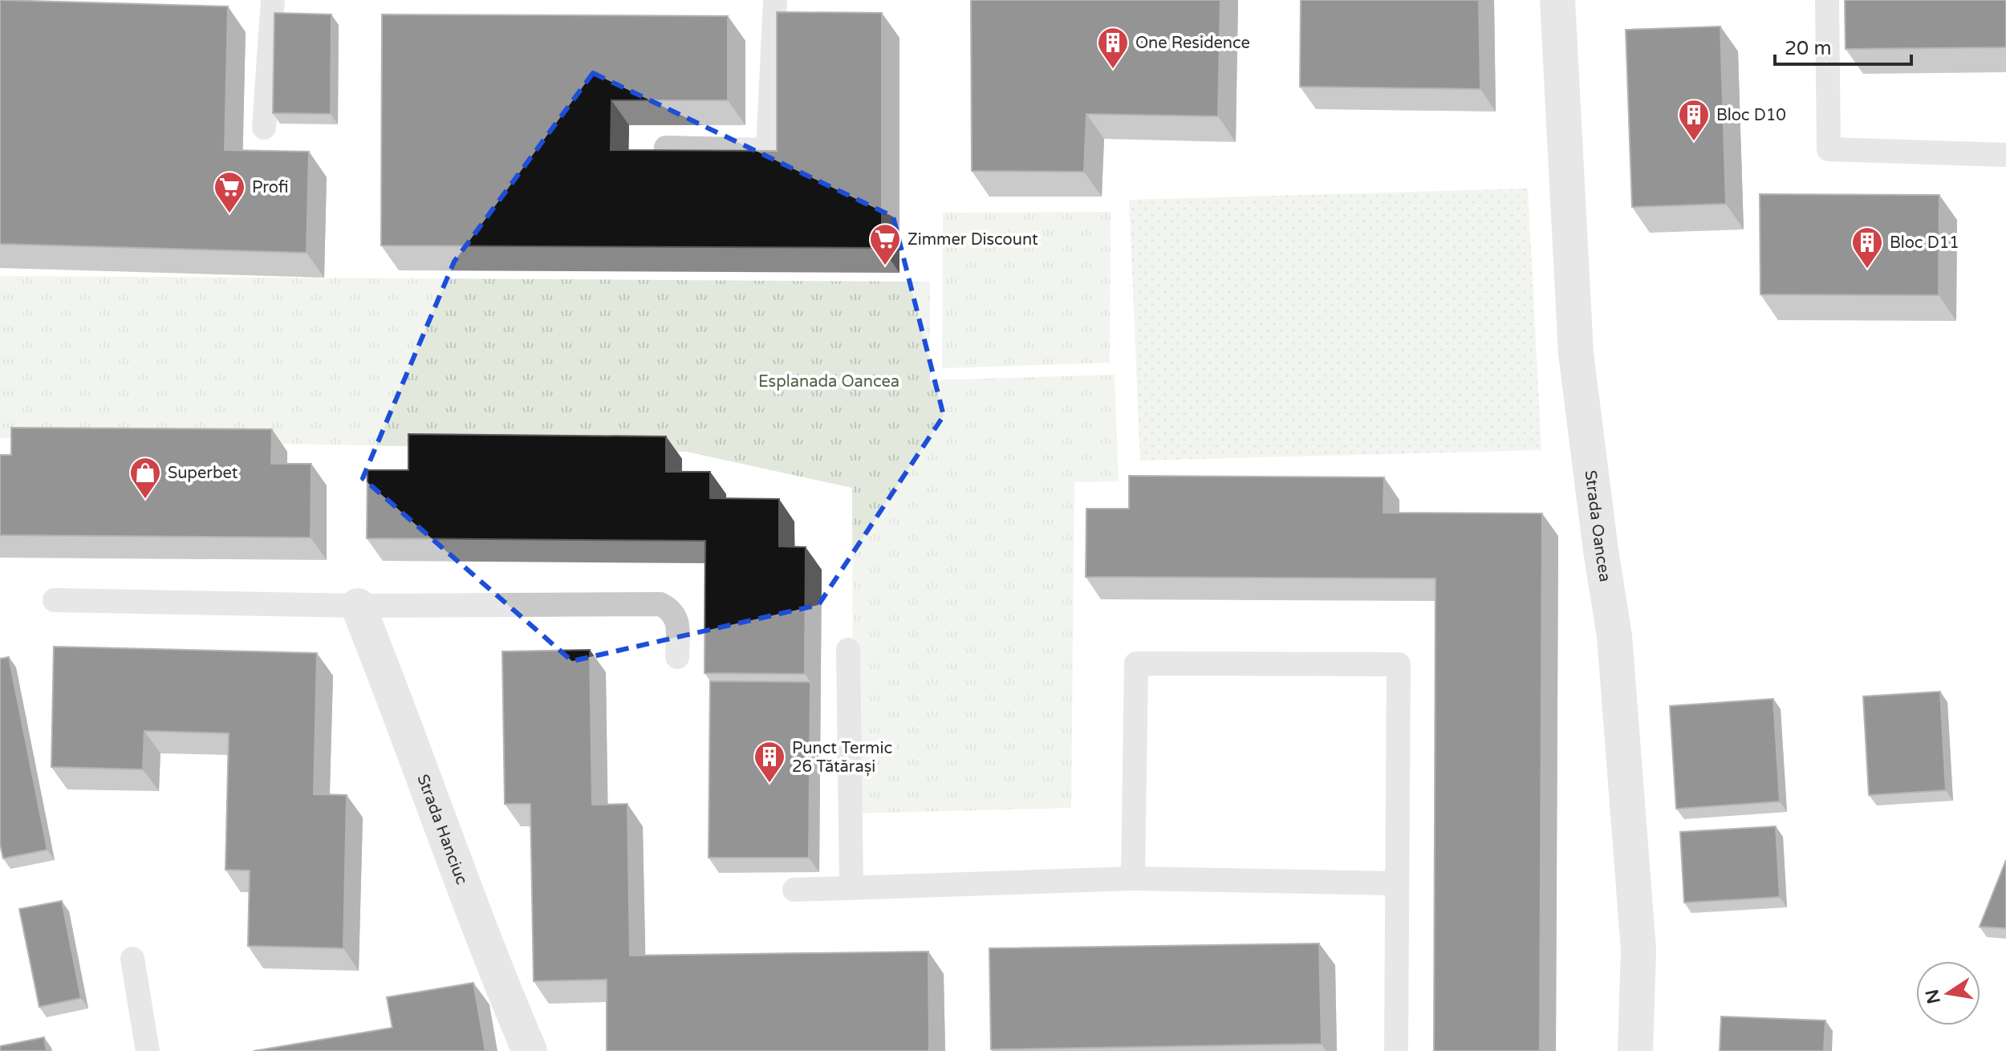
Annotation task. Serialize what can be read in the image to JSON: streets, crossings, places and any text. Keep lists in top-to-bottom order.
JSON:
{
  "streets": {
    "street": ["Strada Oancea", "Strada Hanciuc"]
  },
  "parks": ["Esplanada Oancea"],
  "places": {
    "building": [
      "One Residence",
      "Bloc D10",
      "Bloc D11",
      "Punct Termic 26 Tătărași"
    ],
    "supermarket": ["Profi", "Zimmer Discount"],
    "shop": ["Superbet"]
  },
  "scale_bar": "20 m",
  "north": "left"
}
